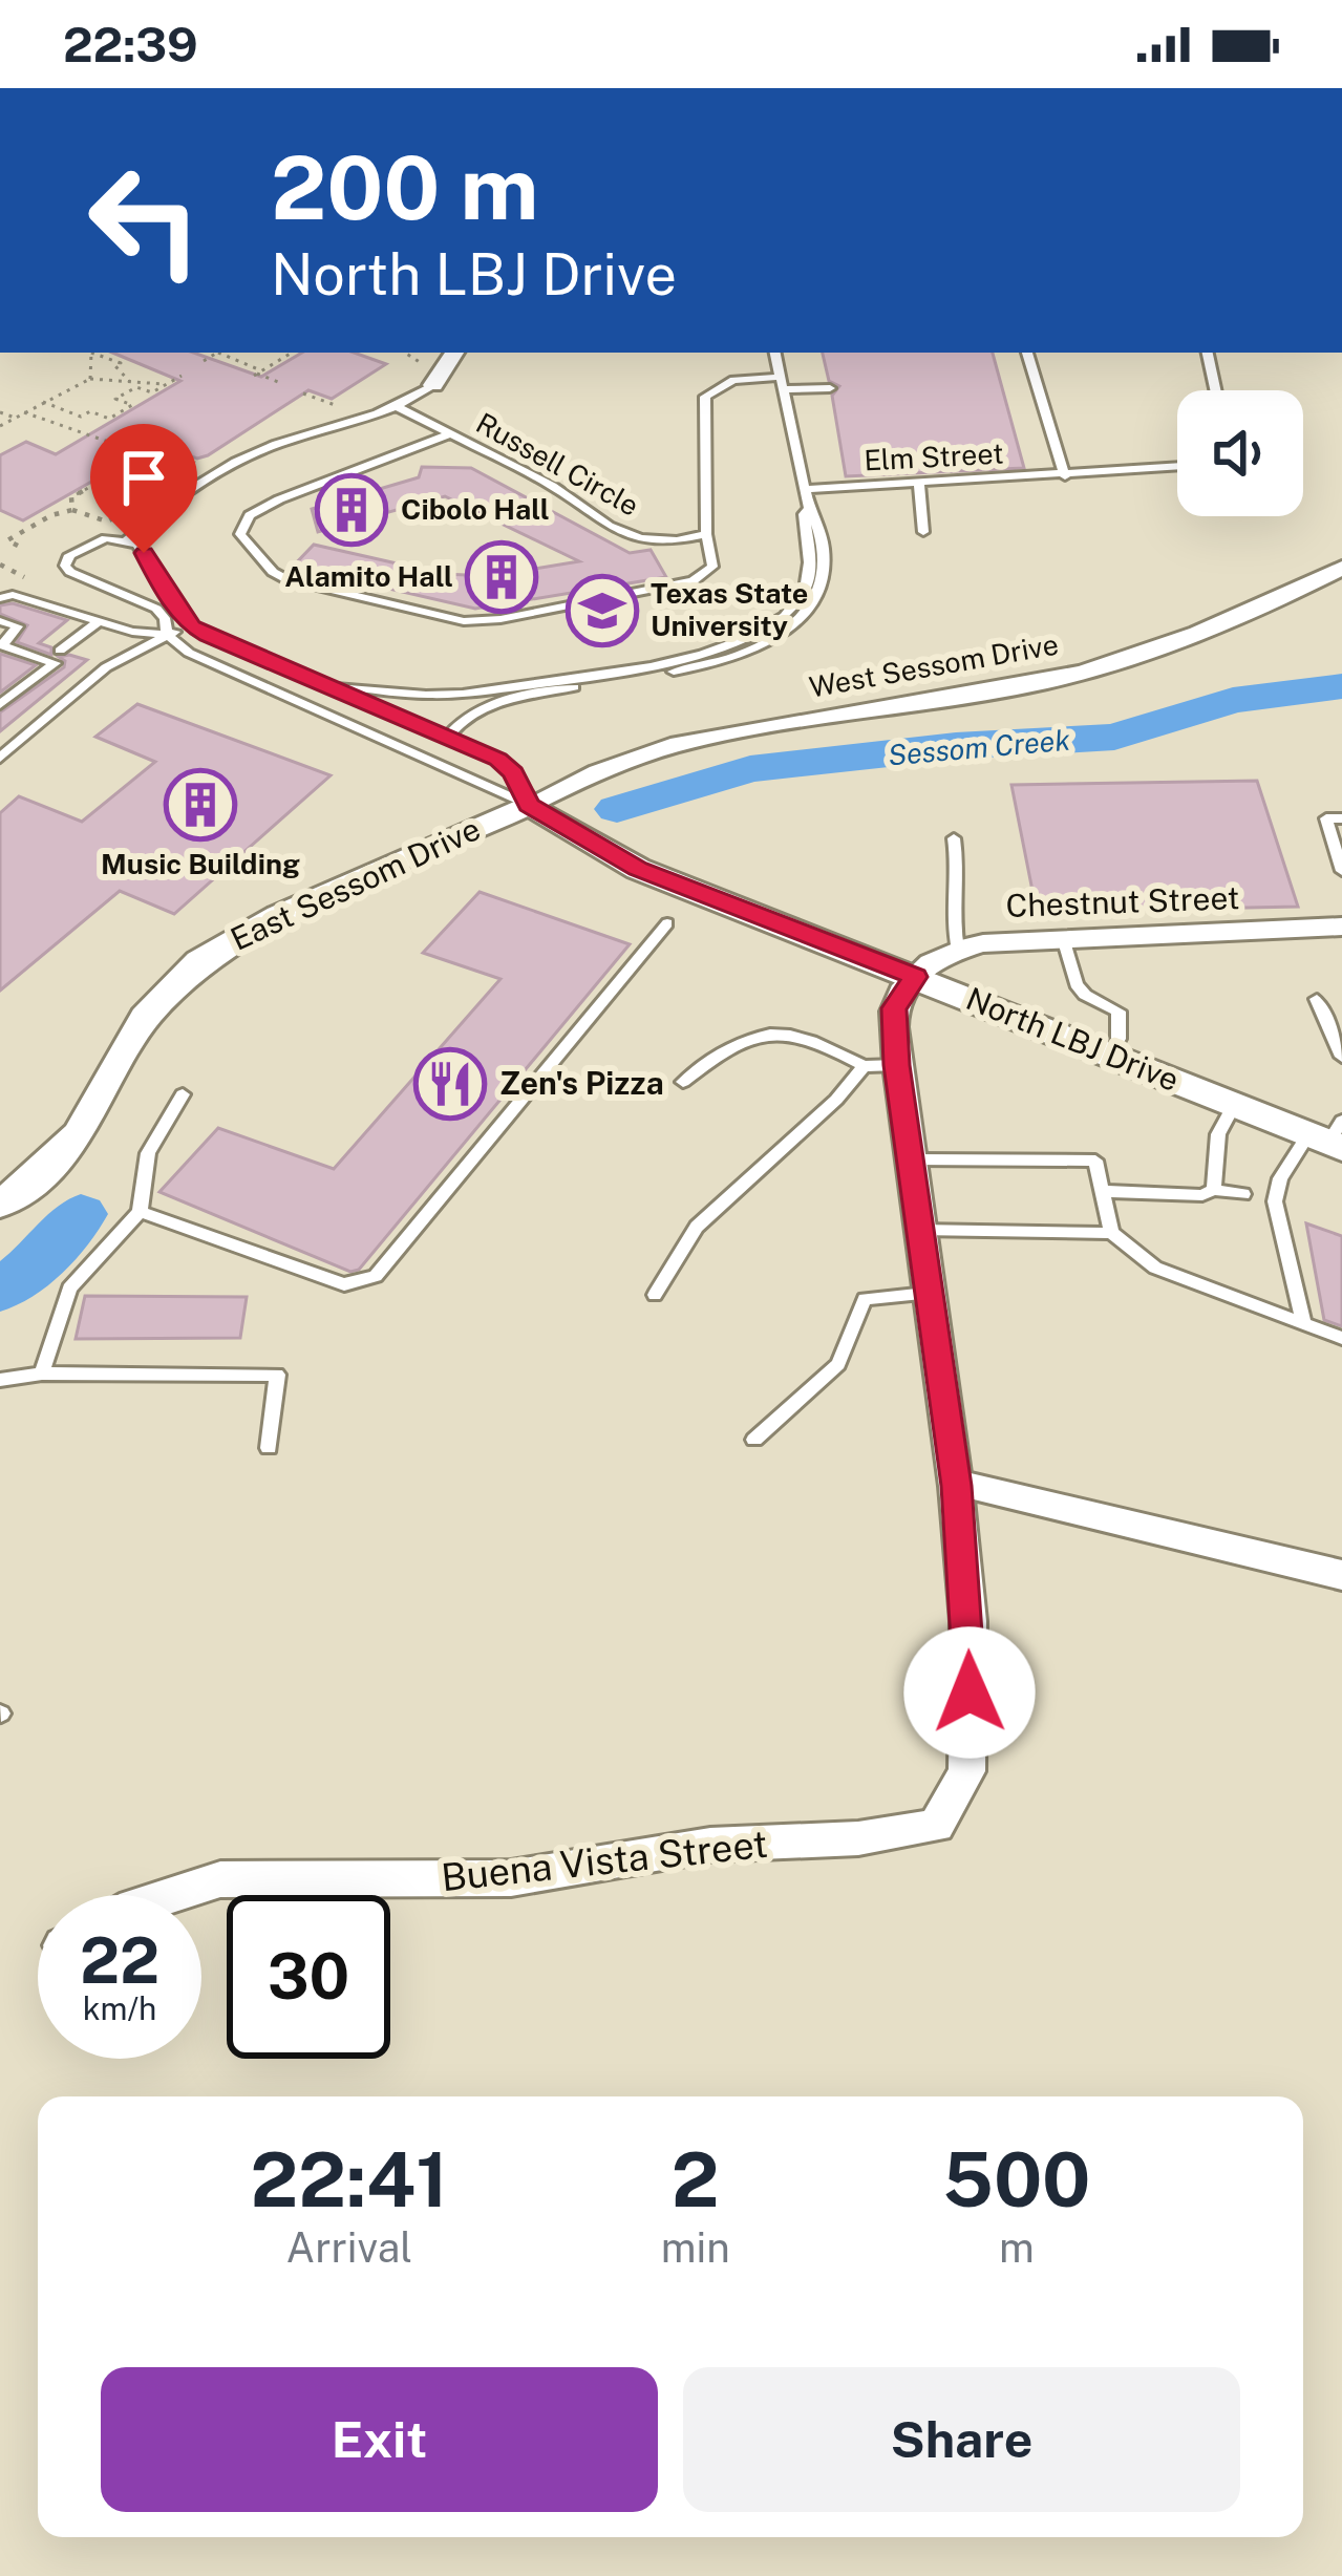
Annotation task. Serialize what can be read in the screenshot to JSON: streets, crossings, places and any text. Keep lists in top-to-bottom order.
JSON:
{
  "streets": {
    "street": [
      "West Sessom Drive",
      "East Sessom Drive",
      "Chestnut Street",
      "North LBJ Drive",
      "Buena Vista Street"
    ],
    "lane": ["Elm Street", "Russell Circle"]
  },
  "crossings": [
    ["West Sessom Drive", "East Sessom Drive"],
    ["West Sessom Drive", "North LBJ Drive"],
    ["East Sessom Drive", "North LBJ Drive"],
    ["Chestnut Street", "North LBJ Drive"]
  ],
  "water": ["Sessom Creek"],
  "places": {
    "building": ["Cibolo Hall", "Alamito Hall", "Music Building"],
    "school or university": ["Texas State University"],
    "restaurant": ["Zen's Pizza"]
  },
  "page": {
    "status": "22:39",
    "turn": ["200 m", "North LBJ Drive"],
    "speed": "22 km/h",
    "limit": "30",
    "eta": [
      "22:41",
      "Arrival",
      "2",
      "min",
      "500",
      "m"
    ],
    "buttons": ["Exit", "Share"]
  }
}
